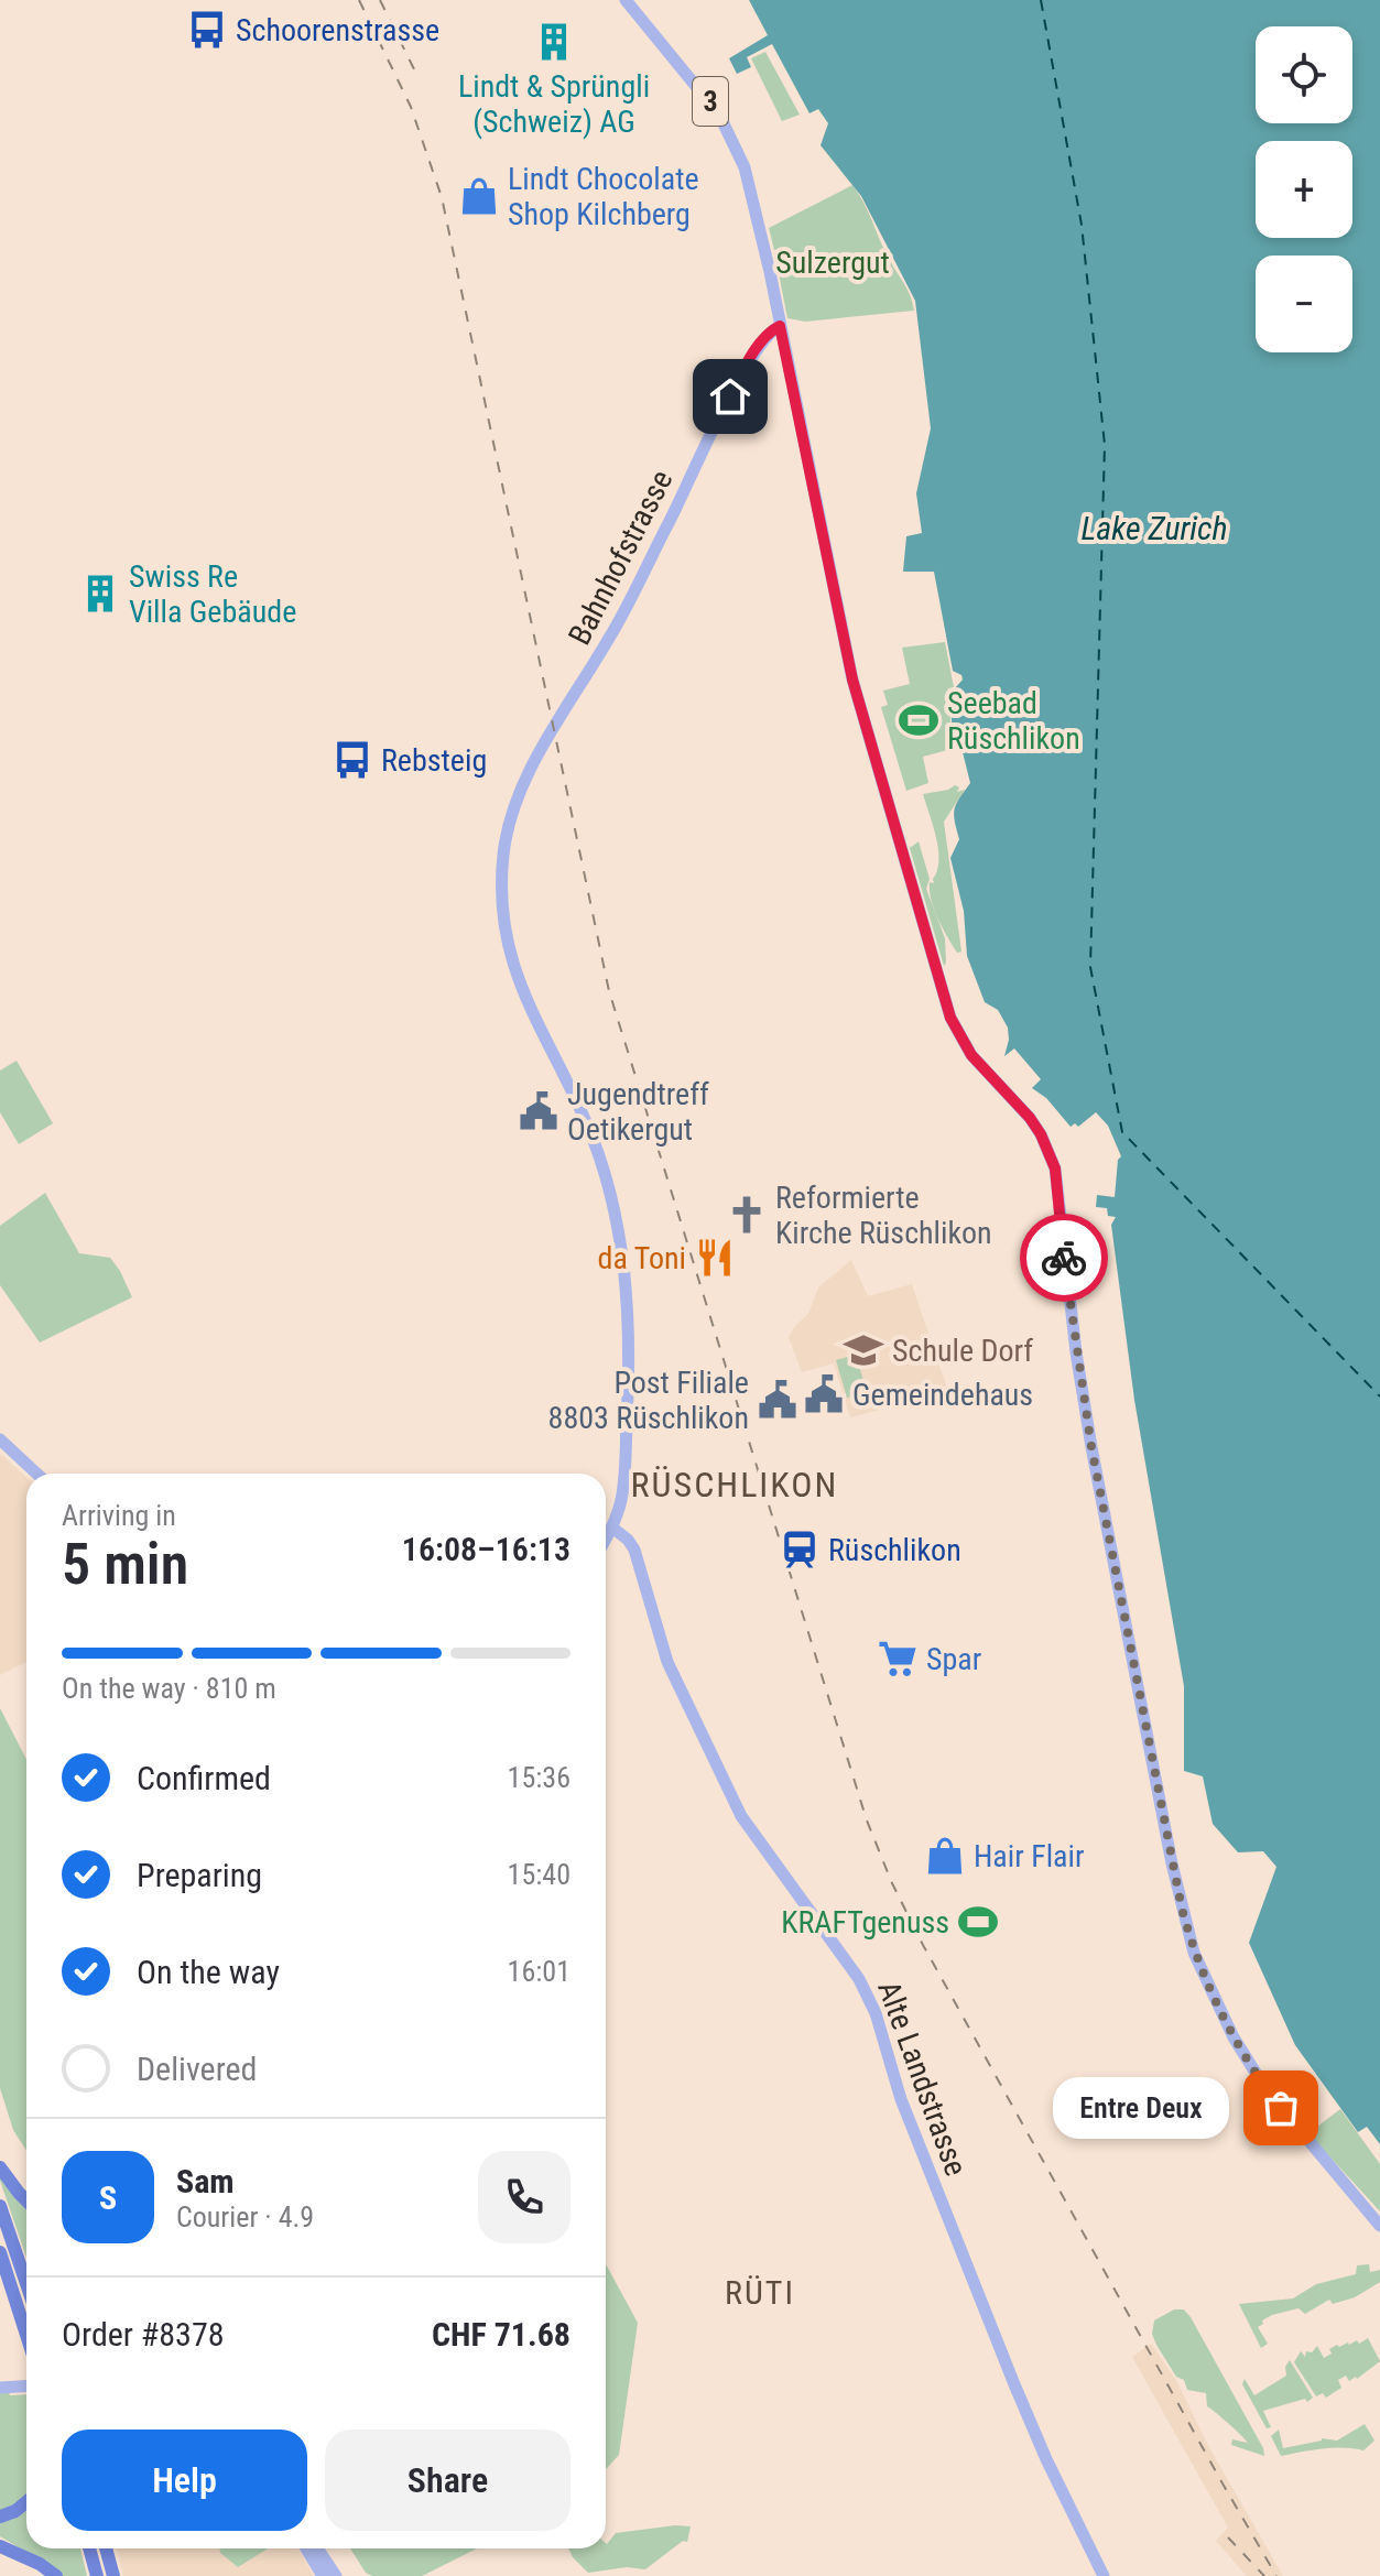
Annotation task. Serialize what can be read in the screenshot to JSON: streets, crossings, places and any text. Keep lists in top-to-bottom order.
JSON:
{
  "streets": {
    "main road": ["3", "Bahnhofstrasse", "Alte Landstrasse"]
  },
  "crossings": [
    ["3", "Bahnhofstrasse"],
    ["Bahnhofstrasse", "Alte Landstrasse"]
  ],
  "districts": ["RÜSCHLIKON", "RÜTI"],
  "water": ["Lake Zurich"],
  "parks": ["Sulzergut"],
  "places": {
    "bus stop": ["Schoorenstrasse", "Rebsteig"],
    "building": ["Lindt & Sprüngli (Schweiz) AG", "Swiss Re Villa Gebäude"],
    "shop": ["Lindt Chocolate Shop Kilchberg", "Hair Flair"],
    "sports": ["Seebad Rüschlikon", "KRAFTgenuss"],
    "public building": ["Jugendtreff Oetikergut", "Gemeindehaus", "Post Filiale 8803 Rüschlikon"],
    "church": ["Reformierte Kirche Rüschlikon"],
    "restaurant": ["da Toni"],
    "school or university": ["Schule Dorf"],
    "station": ["Rüschlikon"],
    "supermarket": ["Spar"],
    "other": ["Entre Deux"]
  },
  "page": {
    "map_buttons": ["+", "−"],
    "heading": ["5 min", "Arriving in", "16:08–16:13"],
    "panel": [
      "Sam",
      "Courier · 4.9",
      "Order #8378",
      "CHF 71.68"
    ],
    "bar": "On the way · 810 m",
    "list": [
      ["Confirmed", "15:36"],
      ["Preparing", "15:40"],
      ["On the way", "16:01"],
      "Delivered"
    ],
    "bubble": "Entre Deux",
    "round": "S",
    "buttons": ["Help", "Share"]
  }
}
